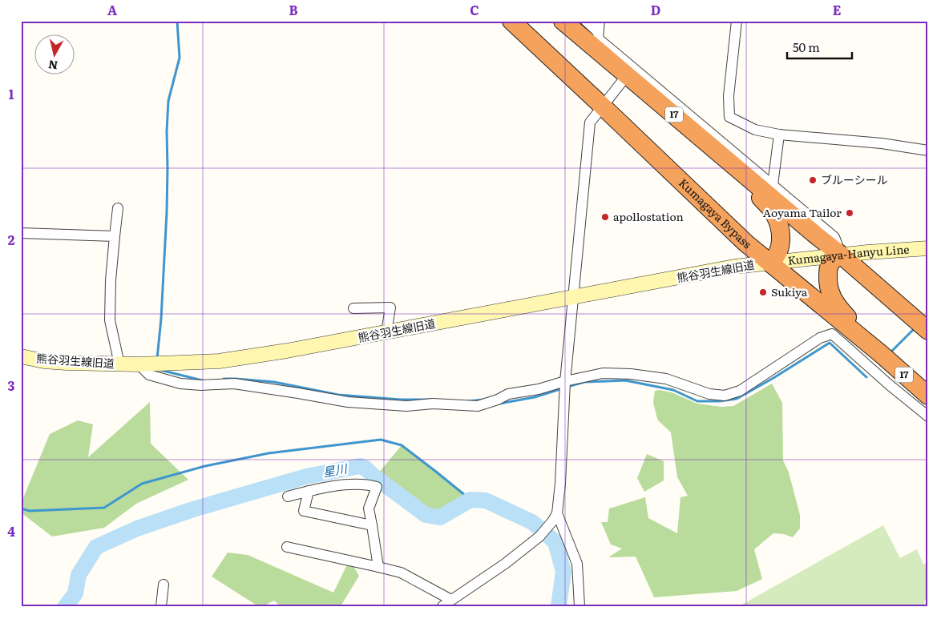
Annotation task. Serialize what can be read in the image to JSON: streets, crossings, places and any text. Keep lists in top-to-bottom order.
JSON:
{
  "streets": {
    "highway": ["17", "Kumagaya Bypass"],
    "street": ["Kumagaya-Hanyu Line", "熊谷羽生線旧道"]
  },
  "crossings": [
    ["17", "Kumagaya-Hanyu Line"],
    ["Kumagaya Bypass", "Kumagaya-Hanyu Line"],
    ["Kumagaya Bypass", "熊谷羽生線旧道"],
    ["Kumagaya-Hanyu Line", "熊谷羽生線旧道"]
  ],
  "water": ["星川"],
  "places": [
    "ブルーシール",
    "Aoyama Tailor",
    "apollostation",
    "Sukiya"
  ],
  "scale_bar": "50 m",
  "north": "bottom",
  "grid": {
    "columns": [
      "A",
      "B",
      "C",
      "D",
      "E"
    ],
    "rows": [
      "1",
      "2",
      "3",
      "4"
    ]
  }
}
